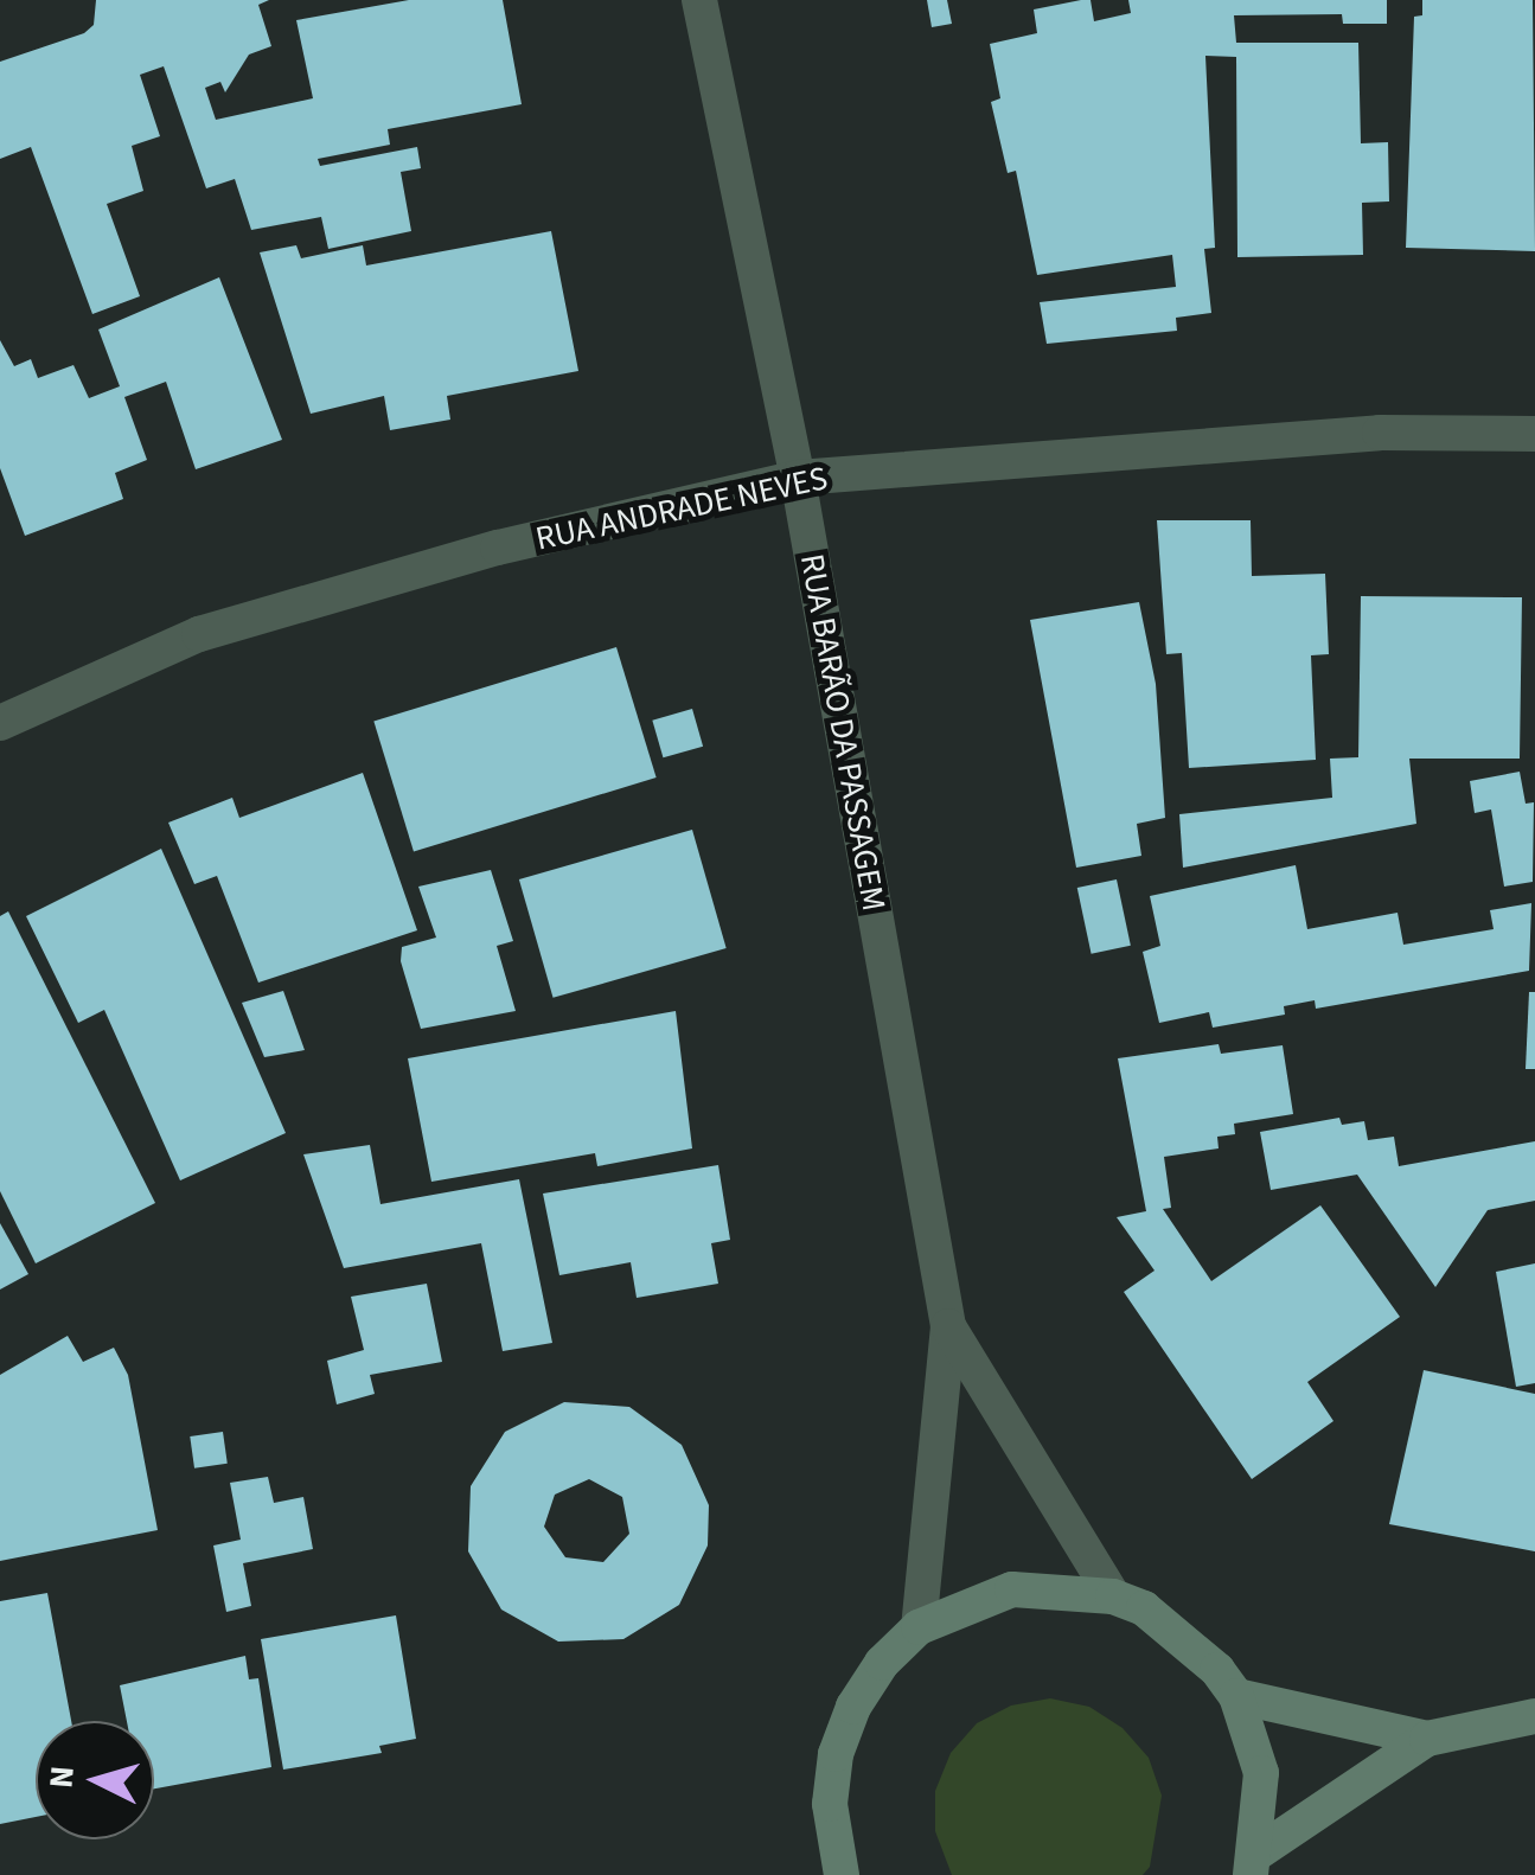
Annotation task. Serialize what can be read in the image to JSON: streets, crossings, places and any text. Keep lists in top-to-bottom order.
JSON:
{
  "streets": {
    "street": ["RUA ANDRADE NEVES", "RUA BARÃO DA PASSAGEM"]
  },
  "crossings": [
    ["RUA ANDRADE NEVES", "RUA BARÃO DA PASSAGEM"]
  ],
  "north": "left"
}
